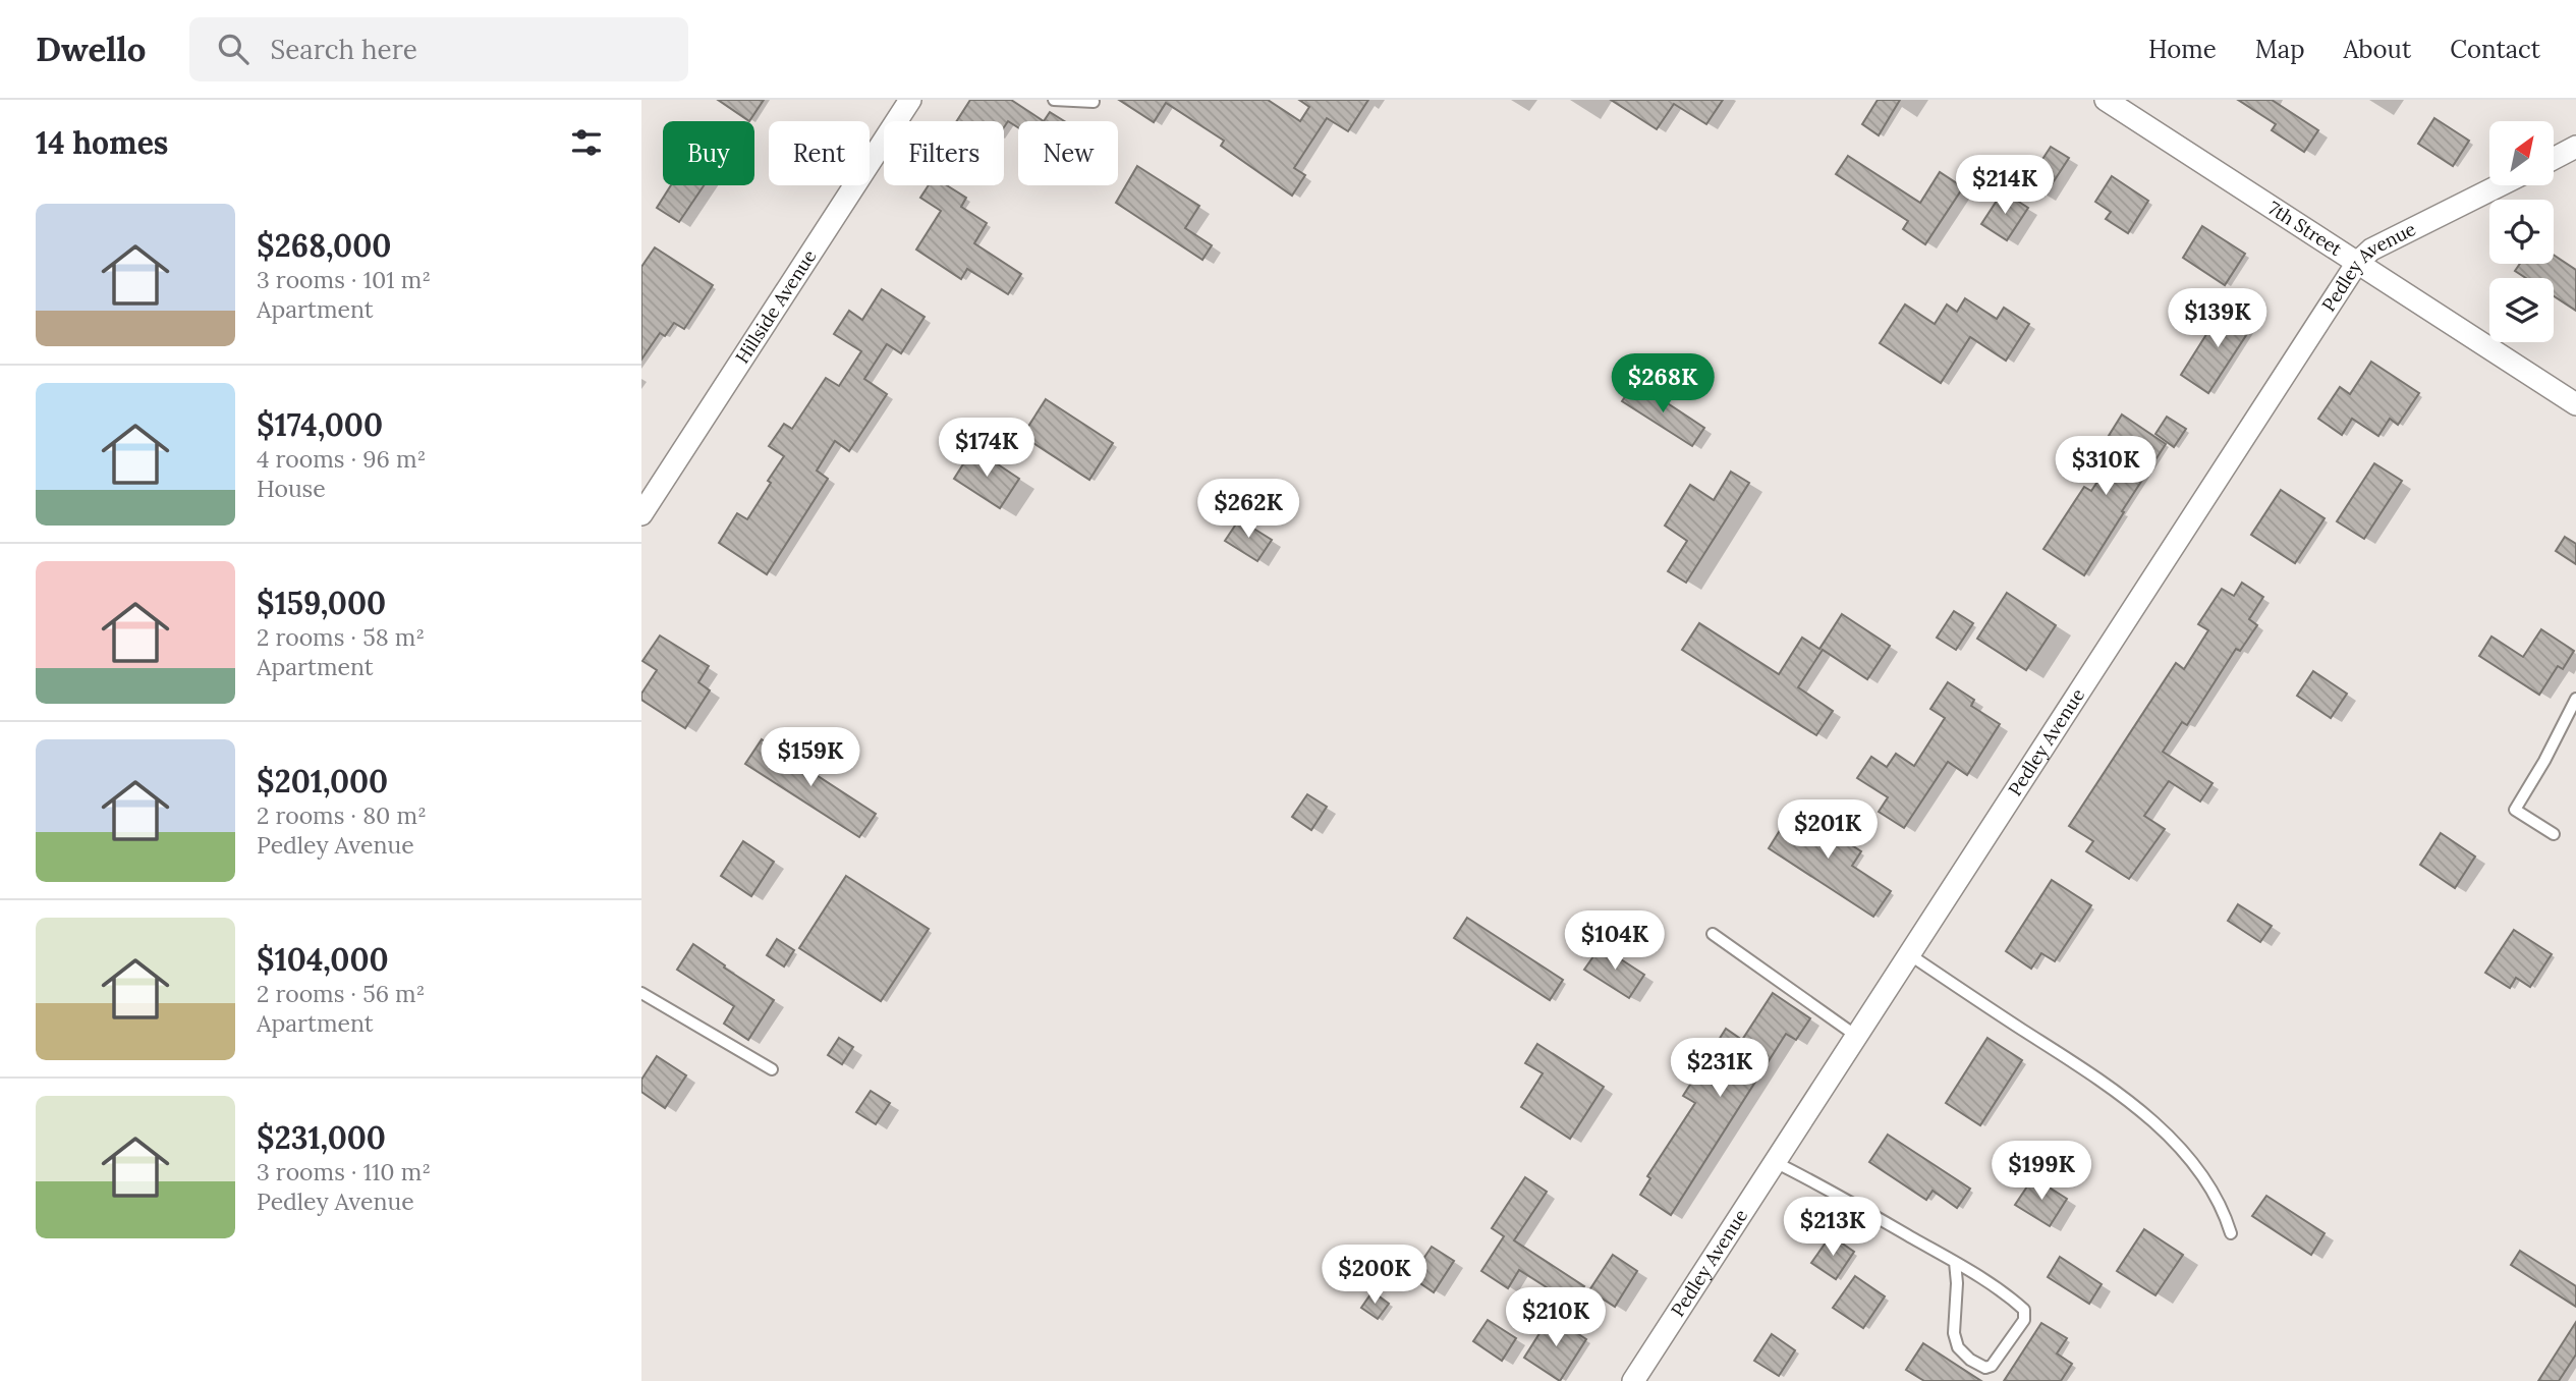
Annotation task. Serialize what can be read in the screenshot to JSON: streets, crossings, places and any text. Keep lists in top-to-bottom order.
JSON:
{
  "streets": {
    "street": ["7th Street", "Pedley Avenue", "Hillside Avenue"]
  },
  "crossings": [
    ["7th Street", "Pedley Avenue"]
  ],
  "north": "top right",
  "page": {
    "header": "Dwello",
    "search": "Search here",
    "nav": [
      "Home",
      "Map",
      "About",
      "Contact"
    ],
    "heading": "14 homes",
    "chip": [
      "Buy",
      "Rent",
      "Filters",
      "New"
    ],
    "price": [
      "$214K",
      "$139K",
      "$268K",
      "$174K",
      "$310K",
      "$262K",
      "$159K",
      "$201K",
      "$104K",
      "$231K",
      "$199K",
      "$213K",
      "$200K",
      "$210K"
    ],
    "list": [
      {
        "name": "$268,000",
        "note": "3 rooms · 101 m² · Apartment"
      },
      {
        "name": "$174,000",
        "note": "4 rooms · 96 m² · House"
      },
      {
        "name": "$159,000",
        "note": "2 rooms · 58 m² · Apartment"
      },
      {
        "name": "$201,000",
        "note": "2 rooms · 80 m² · Pedley Avenue"
      },
      {
        "name": "$104,000",
        "note": "2 rooms · 56 m² · Apartment"
      },
      {
        "name": "$231,000",
        "note": "3 rooms · 110 m² · Pedley Avenue"
      }
    ]
  }
}
